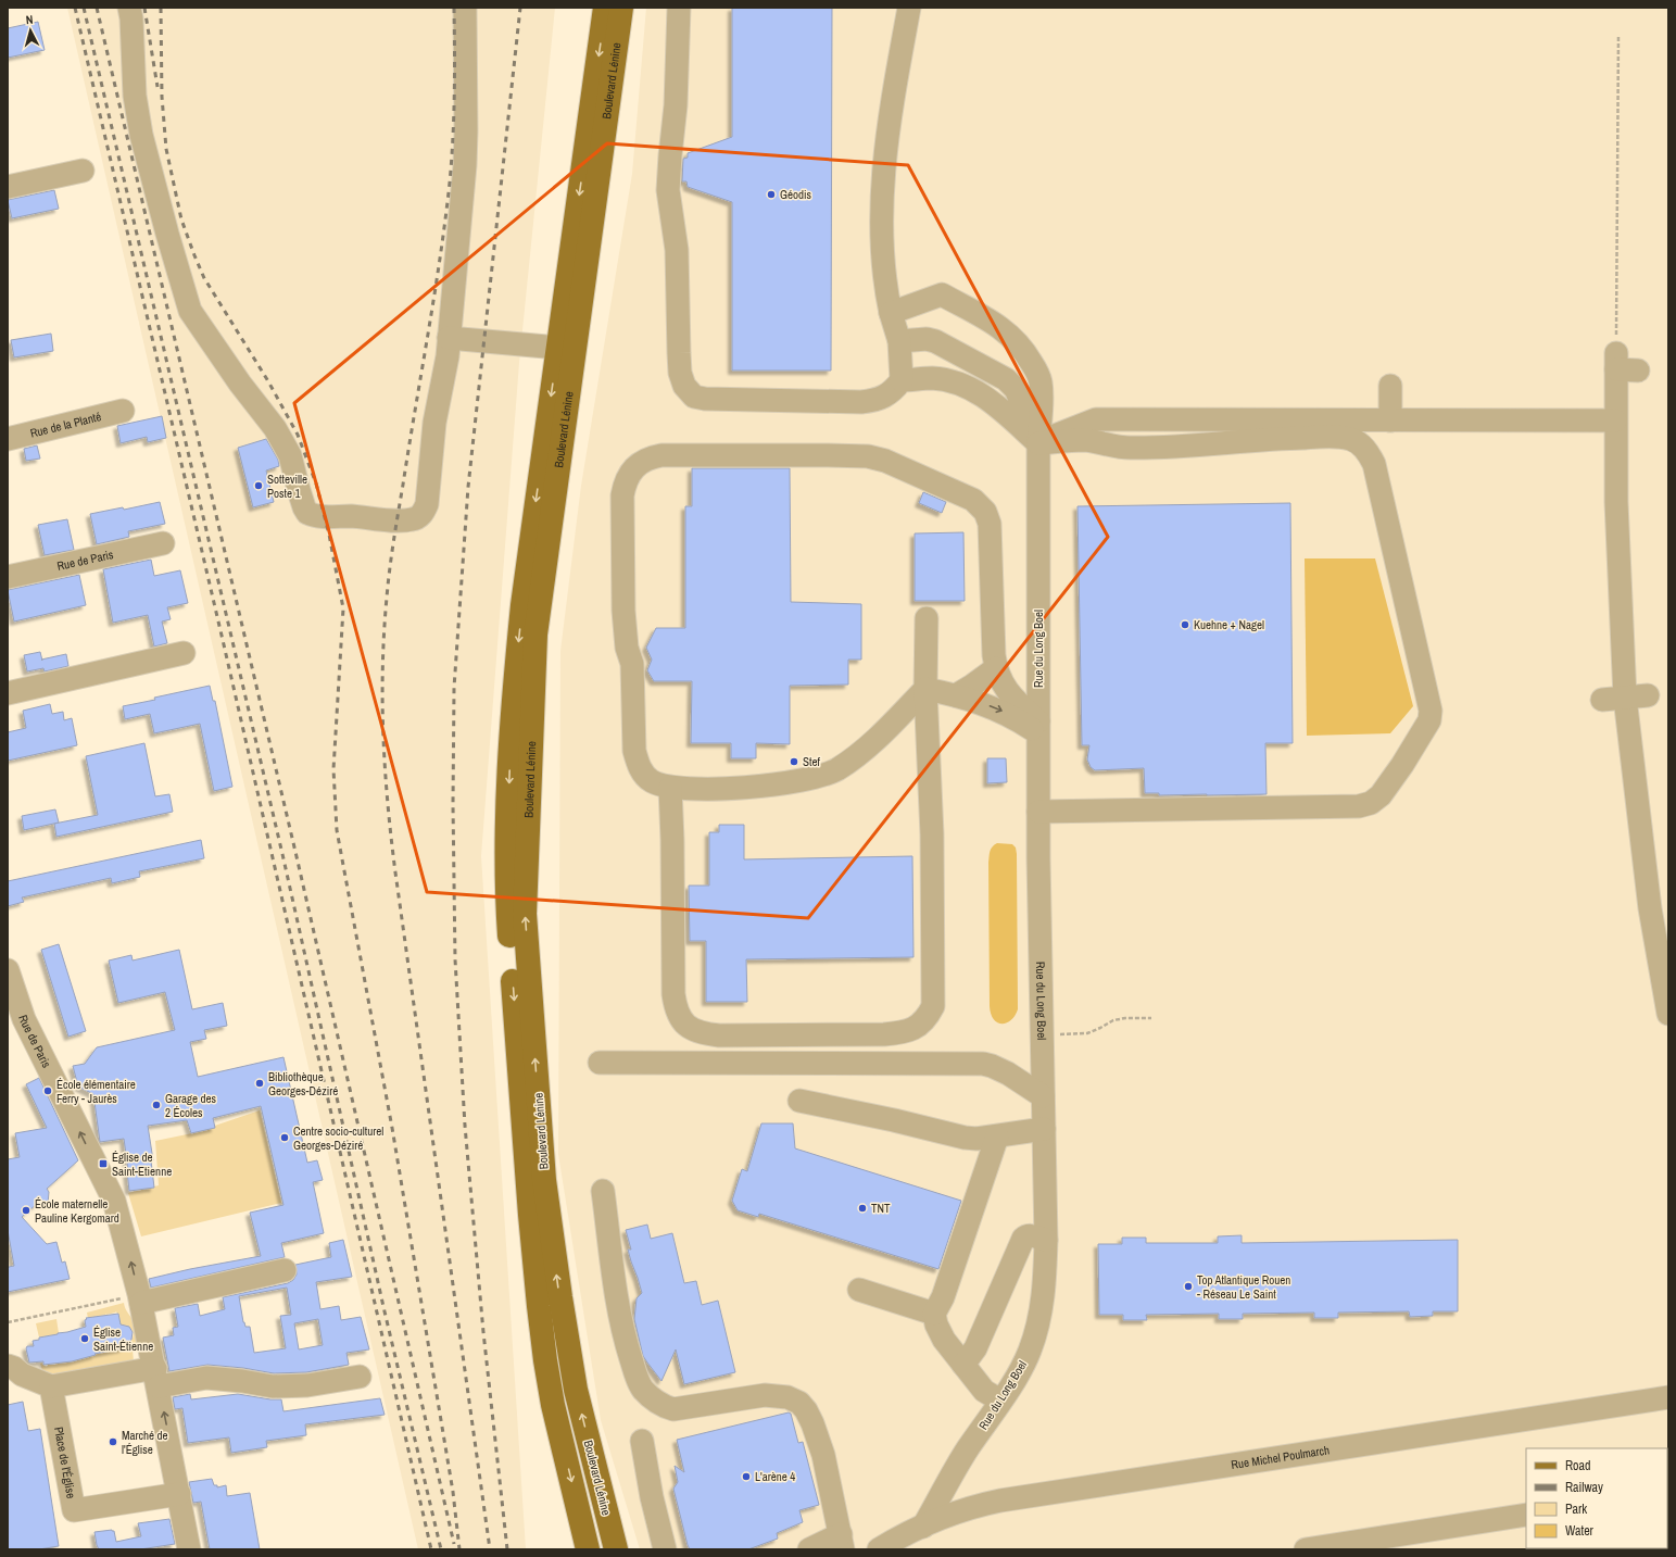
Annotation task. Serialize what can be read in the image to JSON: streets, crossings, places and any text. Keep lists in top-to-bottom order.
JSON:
{
  "streets": {
    "main road": ["Boulevard Lénine"],
    "street": [
      "Rue de la Planté",
      "Rue de Paris",
      "Rue du Long Boel",
      "Rue Michel Poulmarch",
      "Place de l'Église"
    ]
  },
  "crossings": [
    ["Rue de Paris", "Place de l'Église"],
    ["Rue du Long Boel", "Rue Michel Poulmarch"]
  ],
  "one_way": ["Rue de Paris"],
  "places": {
    "other": [
      "Géodis",
      "Sotteville Poste 1",
      "Kuehne + Nagel",
      "Stef",
      "Bibliothèque Georges-Déziré",
      "École élémentaire Ferry - Jaurès",
      "Garage des 2 Écoles",
      "Centre socio-culturel Georges-Déziré",
      "TNT",
      "École maternelle Pauline Kergomard",
      "Top Atlantique Rouen - Réseau Le Saint",
      "Église Saint-Étienne",
      "Marché de l'Église",
      "L'arène 4"
    ],
    "transit": ["Église de Saint-Etienne"]
  },
  "legend": [
    "Road",
    "Railway",
    "Park",
    "Water"
  ],
  "north": "top"
}
